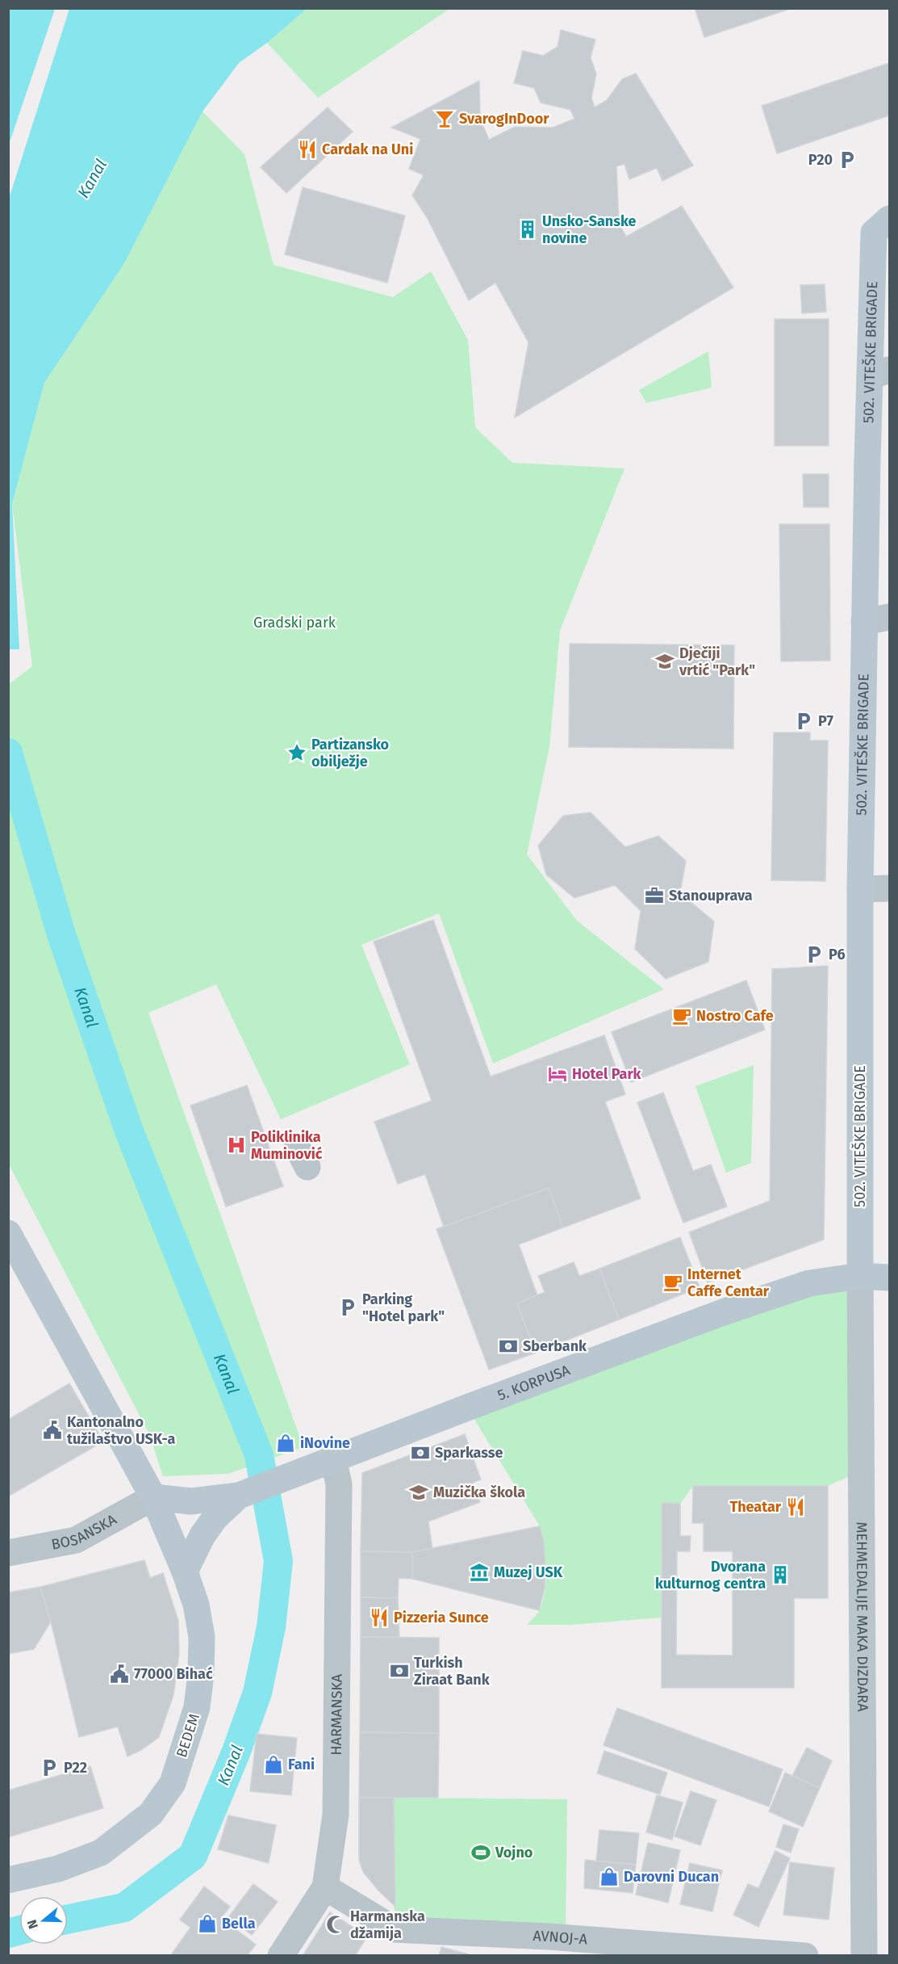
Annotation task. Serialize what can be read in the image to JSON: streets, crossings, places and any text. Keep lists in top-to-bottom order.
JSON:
{
  "streets": {
    "street": [
      "502. VITEŠKE BRIGADE",
      "5. KORPUSA",
      "BOSANSKA",
      "MEHMEDALIJE MAKA DIZDARA",
      "HARMANSKA",
      "BEDEM",
      "AVNOJ-A"
    ]
  },
  "crossings": [
    ["502. VITEŠKE BRIGADE", "5. KORPUSA"],
    ["502. VITEŠKE BRIGADE", "MEHMEDALIJE MAKA DIZDARA"],
    ["5. KORPUSA", "BOSANSKA"],
    ["5. KORPUSA", "MEHMEDALIJE MAKA DIZDARA"],
    ["5. KORPUSA", "HARMANSKA"],
    ["5. KORPUSA", "BEDEM"],
    ["BOSANSKA", "BEDEM"],
    ["HARMANSKA", "AVNOJ-A"]
  ],
  "water": ["Kanal"],
  "parks": ["Gradski park"],
  "places": {
    "bar": ["SvarogInDoor"],
    "restaurant": ["Cardak na Uni", "Theatar", "Pizzeria Sunce"],
    "parking": [
      "P20",
      "P7",
      "P6",
      "Parking \"Hotel park\"",
      "P22"
    ],
    "building": ["Unsko-Sanske novine", "Dvorana kulturnog centra"],
    "school or university": ["Dječiji vrtić \"Park\"", "Muzička škola"],
    "place": ["Partizansko obilježje"],
    "office": ["Stanouprava"],
    "cafe": ["Nostro Cafe", "Internet Caffe Centar"],
    "hotel": ["Hotel Park"],
    "hospital": ["Poliklinika Muminović"],
    "bank": ["Sberbank", "Sparkasse", "Turkish Ziraat Bank"],
    "public building": ["Kantonalno tužilaštvo USK-a", "77000 Bihać"],
    "shop": [
      "iNovine",
      "Fani",
      "Darovni Ducan",
      "Bella"
    ],
    "museum": ["Muzej USK"],
    "sports": ["Vojno"],
    "mosque": ["Harmanska džamija"]
  },
  "north": "left"
}
